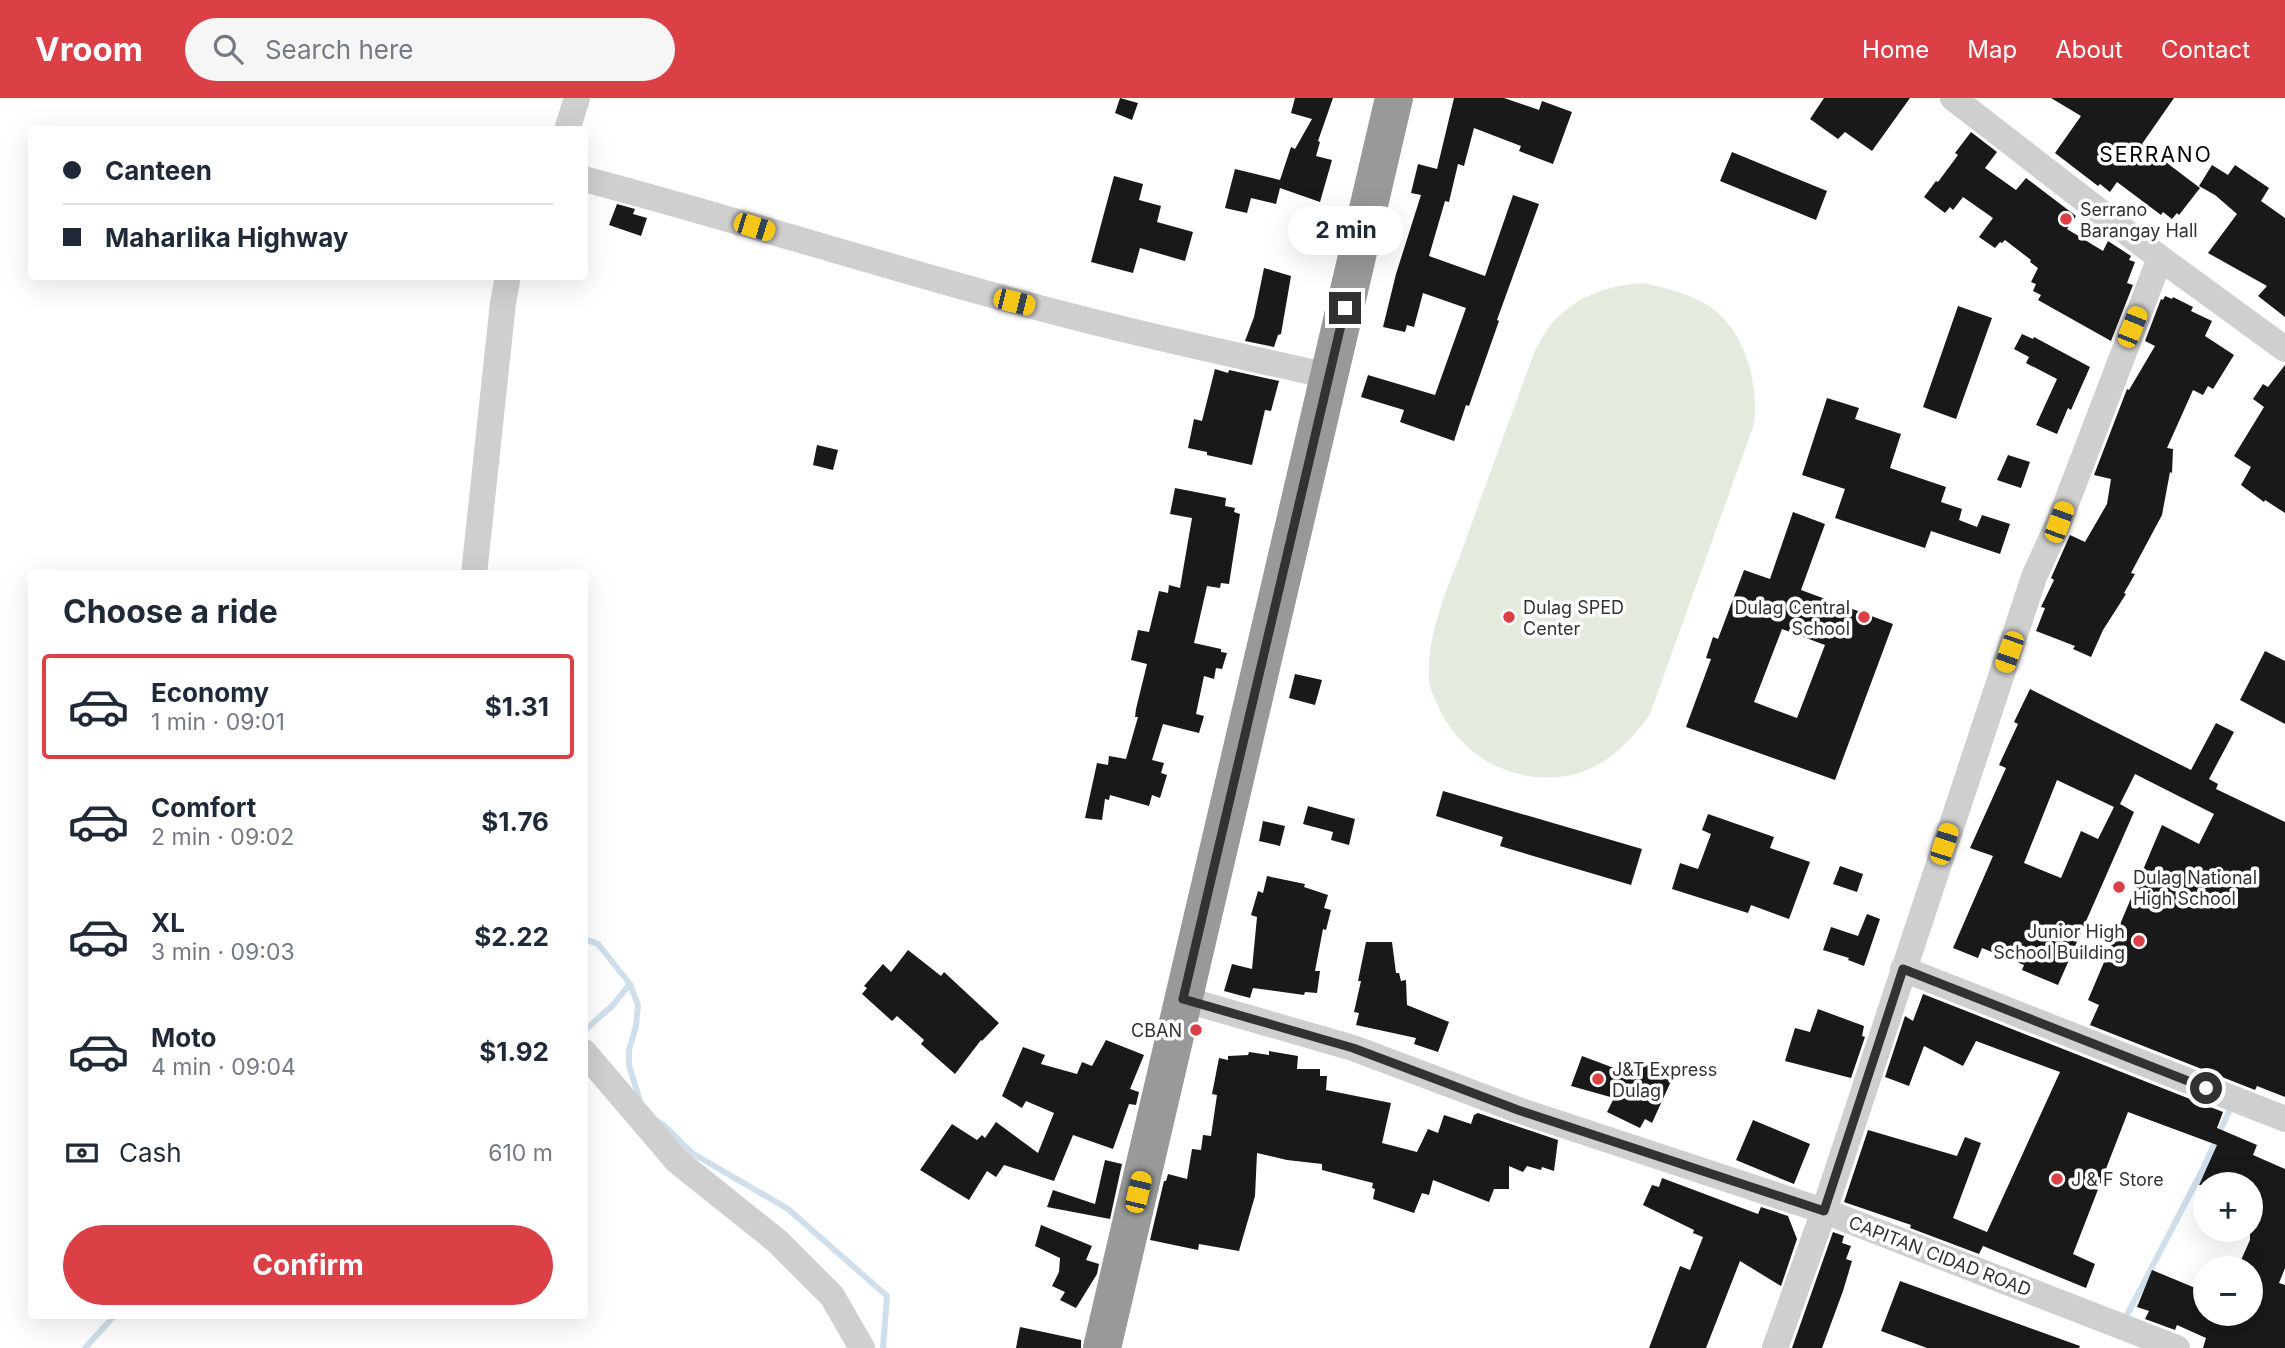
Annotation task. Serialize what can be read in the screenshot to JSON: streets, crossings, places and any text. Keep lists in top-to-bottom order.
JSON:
{
  "streets": {
    "street": ["CAPITAN CIDAD ROAD"]
  },
  "districts": ["SERRANO"],
  "places": [
    "Serrano Barangay Hall",
    "Dulag SPED Center",
    "Dulag Central School",
    "Dulag National High School",
    "Junior High School Building",
    "CBAN",
    "J&T Express Dulag",
    "J & F Store"
  ],
  "page": {
    "header": "Vroom",
    "search": "Search here",
    "nav": [
      "Home",
      "Map",
      "About",
      "Contact"
    ],
    "banner": ["Canteen", "Maharlika Highway"],
    "bubble": "2 min",
    "heading": "Choose a ride",
    "list": [
      {
        "name": "Economy",
        "note": "1 min · 09:01",
        "value": "$1.31"
      },
      {
        "name": "Comfort",
        "note": "2 min · 09:02",
        "value": "$1.76"
      },
      {
        "name": "XL",
        "note": "3 min · 09:03",
        "value": "$2.22"
      },
      {
        "name": "Moto",
        "note": "4 min · 09:04",
        "value": "$1.92"
      }
    ],
    "pay": ["Cash", "610 m"],
    "map_buttons": ["+", "−"],
    "buttons": "Confirm"
  }
}
